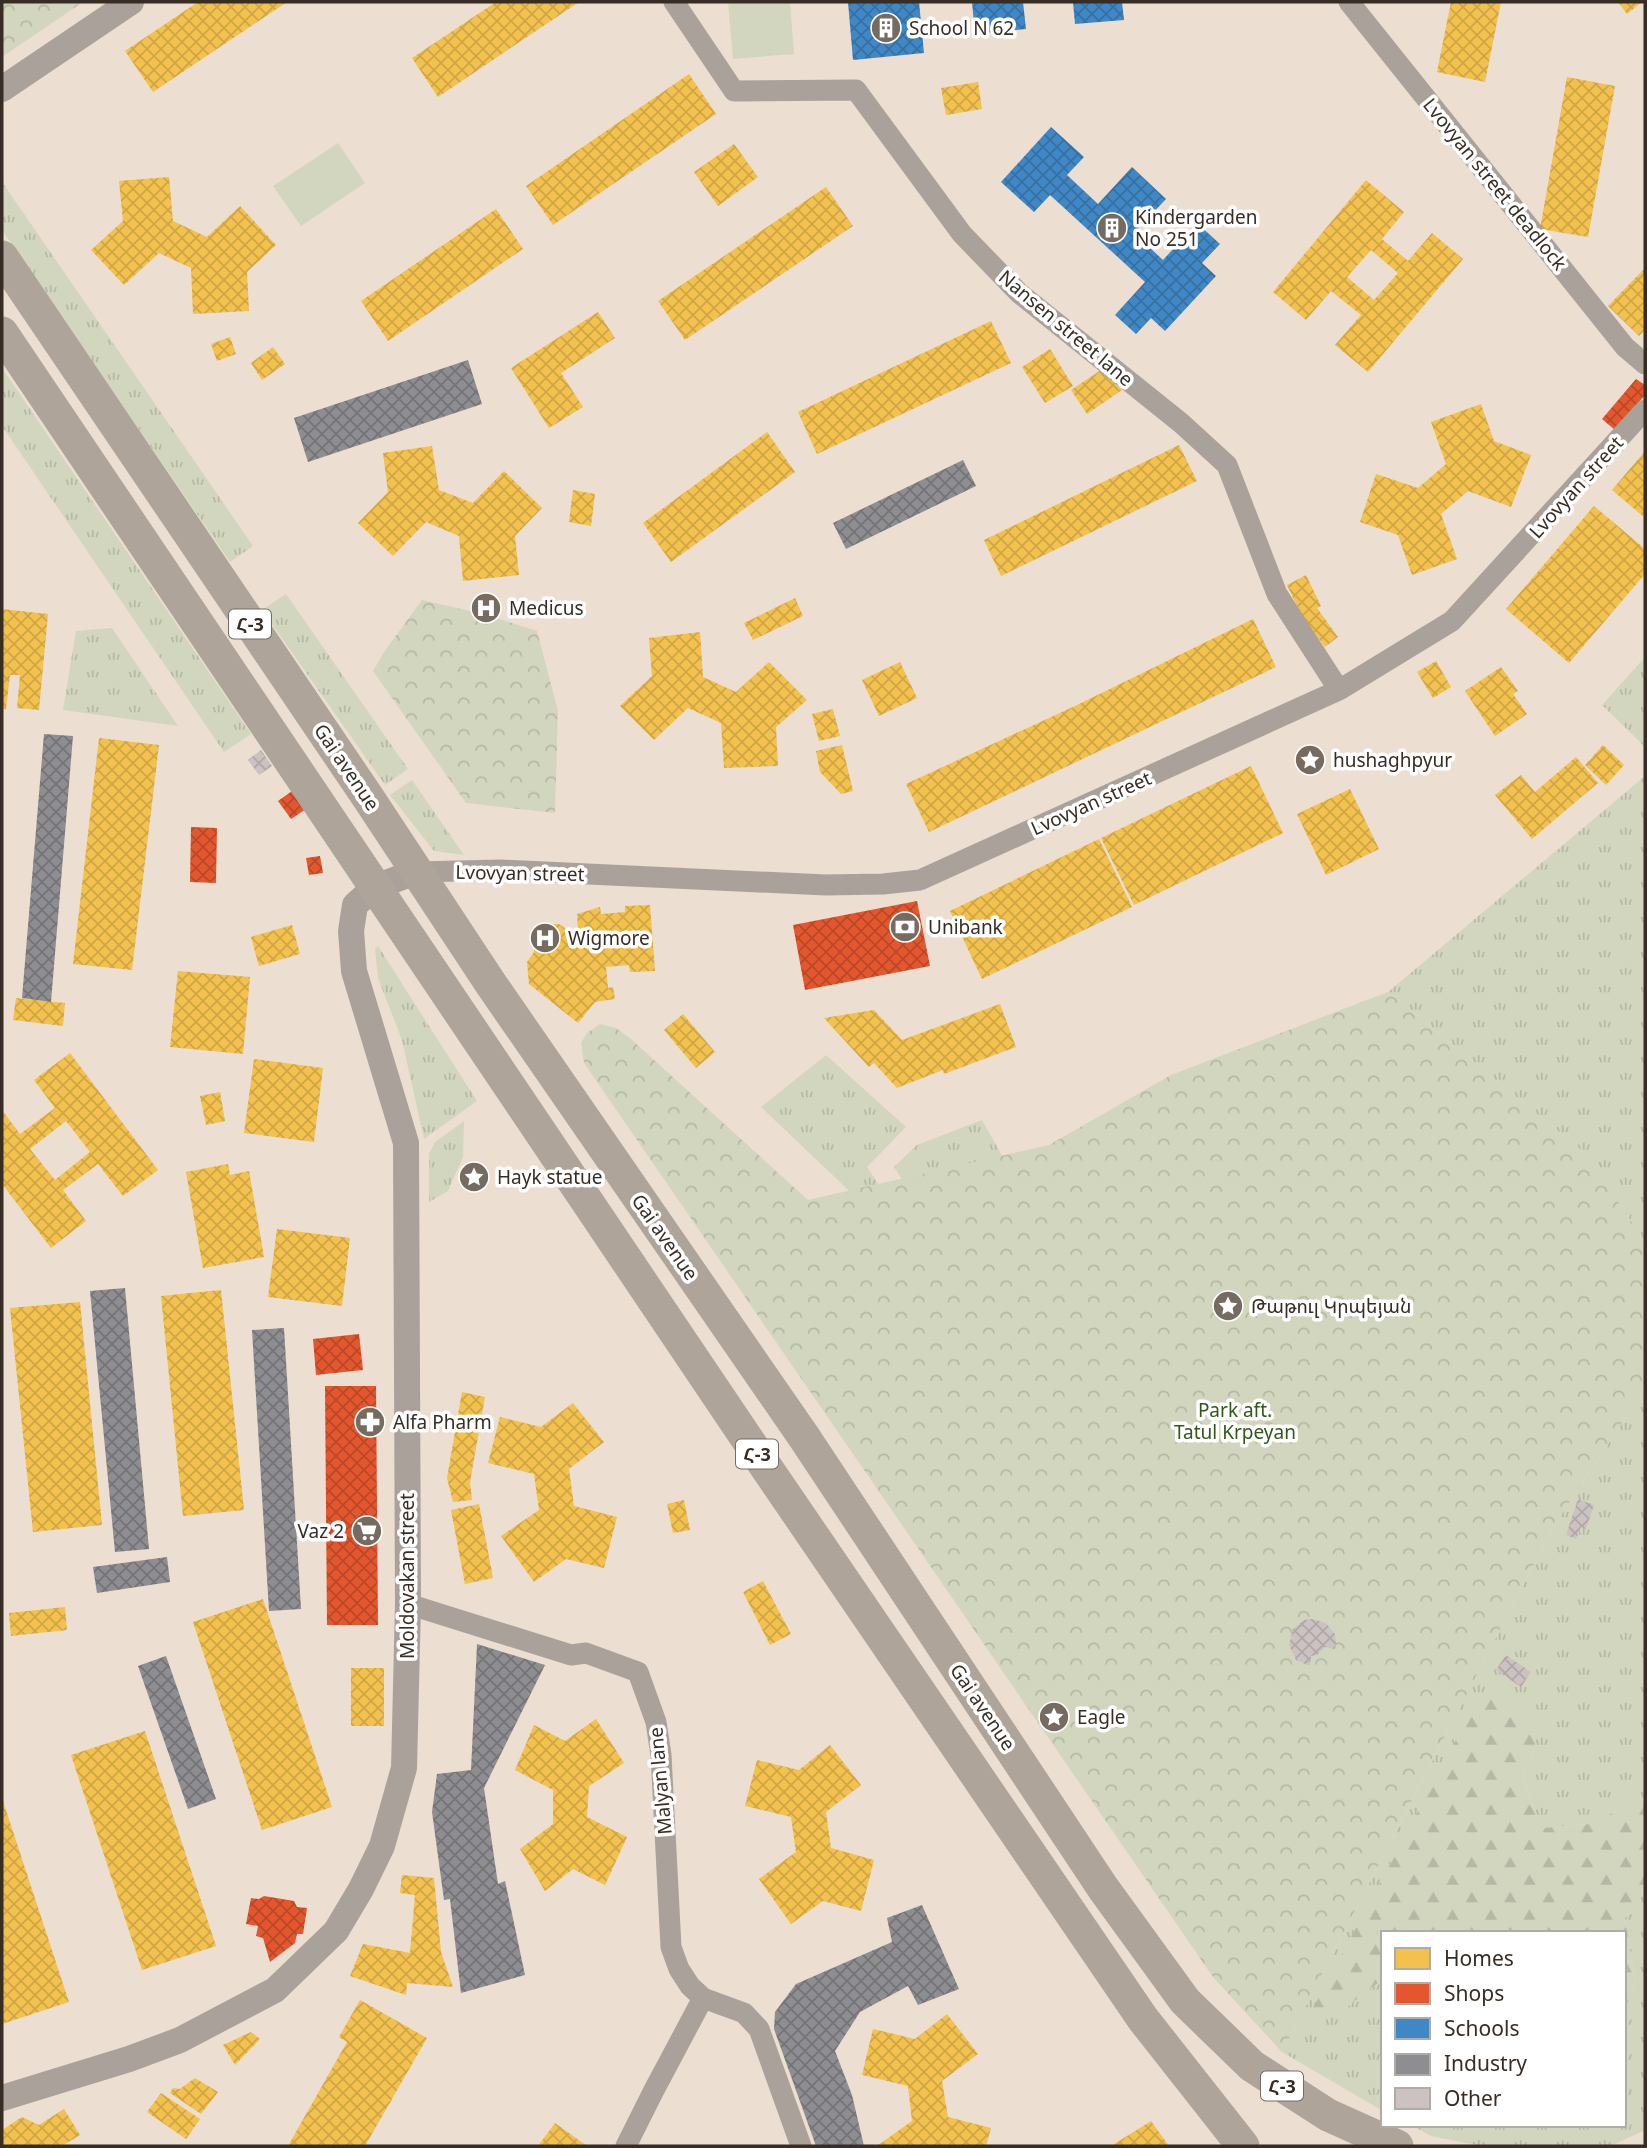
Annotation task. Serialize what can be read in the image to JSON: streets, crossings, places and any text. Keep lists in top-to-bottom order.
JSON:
{
  "streets": {
    "main road": ["Հ-3", "Gai avenue"],
    "street": [
      "Lvovyan street deadlock",
      "Nansen street lane",
      "Lvovyan street",
      "Moldovakan street",
      "Malyan lane"
    ]
  },
  "crossings": [
    ["Nansen street lane", "Lvovyan street"],
    ["Lvovyan street", "Gai avenue"],
    ["Հ-3", "Moldovakan street"],
    ["Moldovakan street", "Malyan lane"]
  ],
  "parks": ["Park aft. Tatul Krpeyan"],
  "places": {
    "building": ["School N 62", "Kindergarden No 251"],
    "hospital": ["Medicus", "Wigmore"],
    "place": [
      "hushaghpyur",
      "Hayk statue",
      "Թաթուլ Կրպեյան",
      "Eagle"
    ],
    "bank": ["Unibank"],
    "pharmacy": ["Alfa Pharm"],
    "supermarket": ["Vaz 2"]
  },
  "legend": [
    "Homes",
    "Shops",
    "Schools",
    "Industry",
    "Other"
  ]
}
